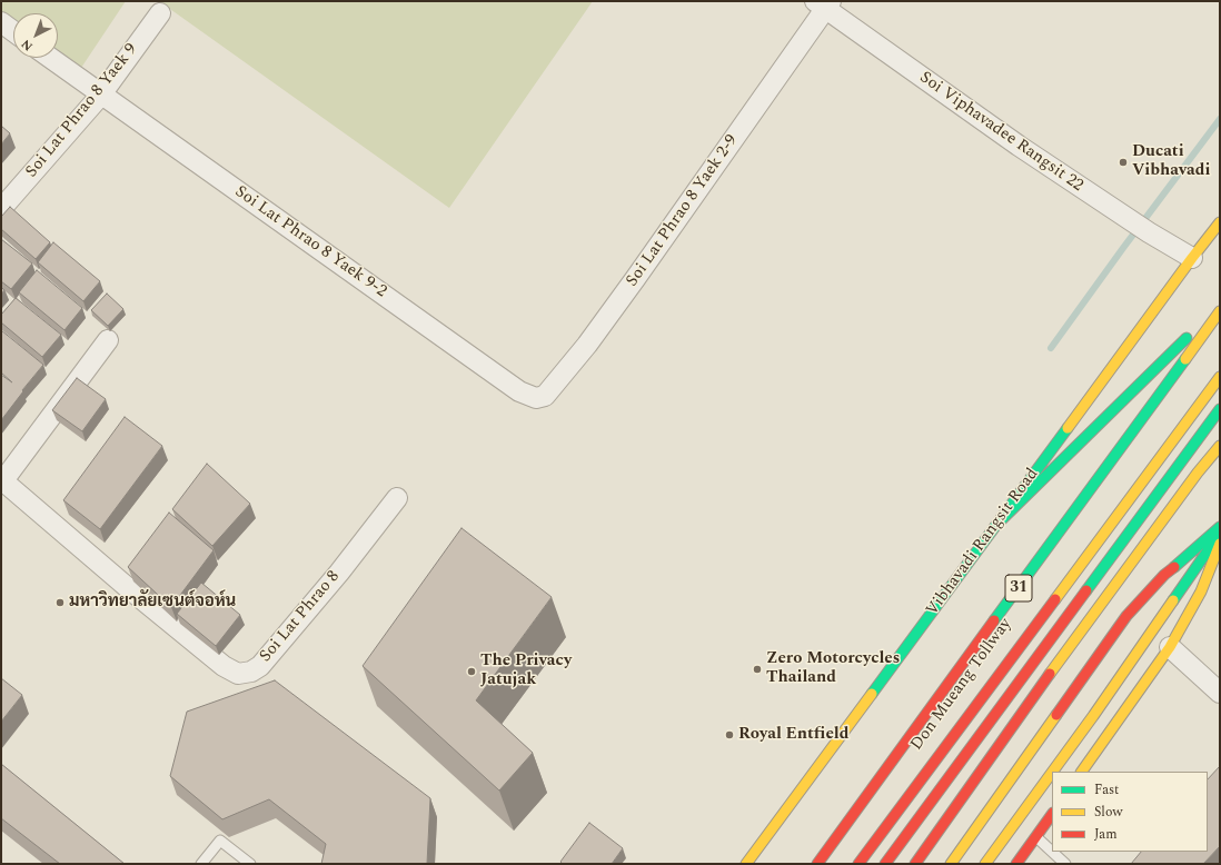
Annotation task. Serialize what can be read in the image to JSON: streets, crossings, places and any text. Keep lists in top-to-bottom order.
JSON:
{
  "streets": {
    "main road": ["Vibhavadi Rangsit Road", "31", "Don Mueang Tollway"],
    "street": [
      "Soi Lat Phrao 8 Yaek 9",
      "Soi Viphavadee Rangsit 22",
      "Soi Lat Phrao 8 Yaek 9-2",
      "Soi Lat Phrao 8"
    ]
  },
  "crossings": [
    ["Soi Lat Phrao 8 Yaek 9", "Soi Lat Phrao 8 Yaek 9-2"],
    ["Soi Viphavadee Rangsit 22", "Soi Lat Phrao 8 Yaek 9-2"],
    ["Soi Viphavadee Rangsit 22", "Vibhavadi Rangsit Road"]
  ],
  "places": [
    "Ducati Vibhavadi",
    "มหาวิทยาลัยเซนต์จอห์น",
    "Zero Motorcycles Thailand",
    "The Privacy Jatujak",
    "Royal Entfield"
  ],
  "legend": ["Fast", "Slow", "Jam"],
  "north": "bottom left"
}
